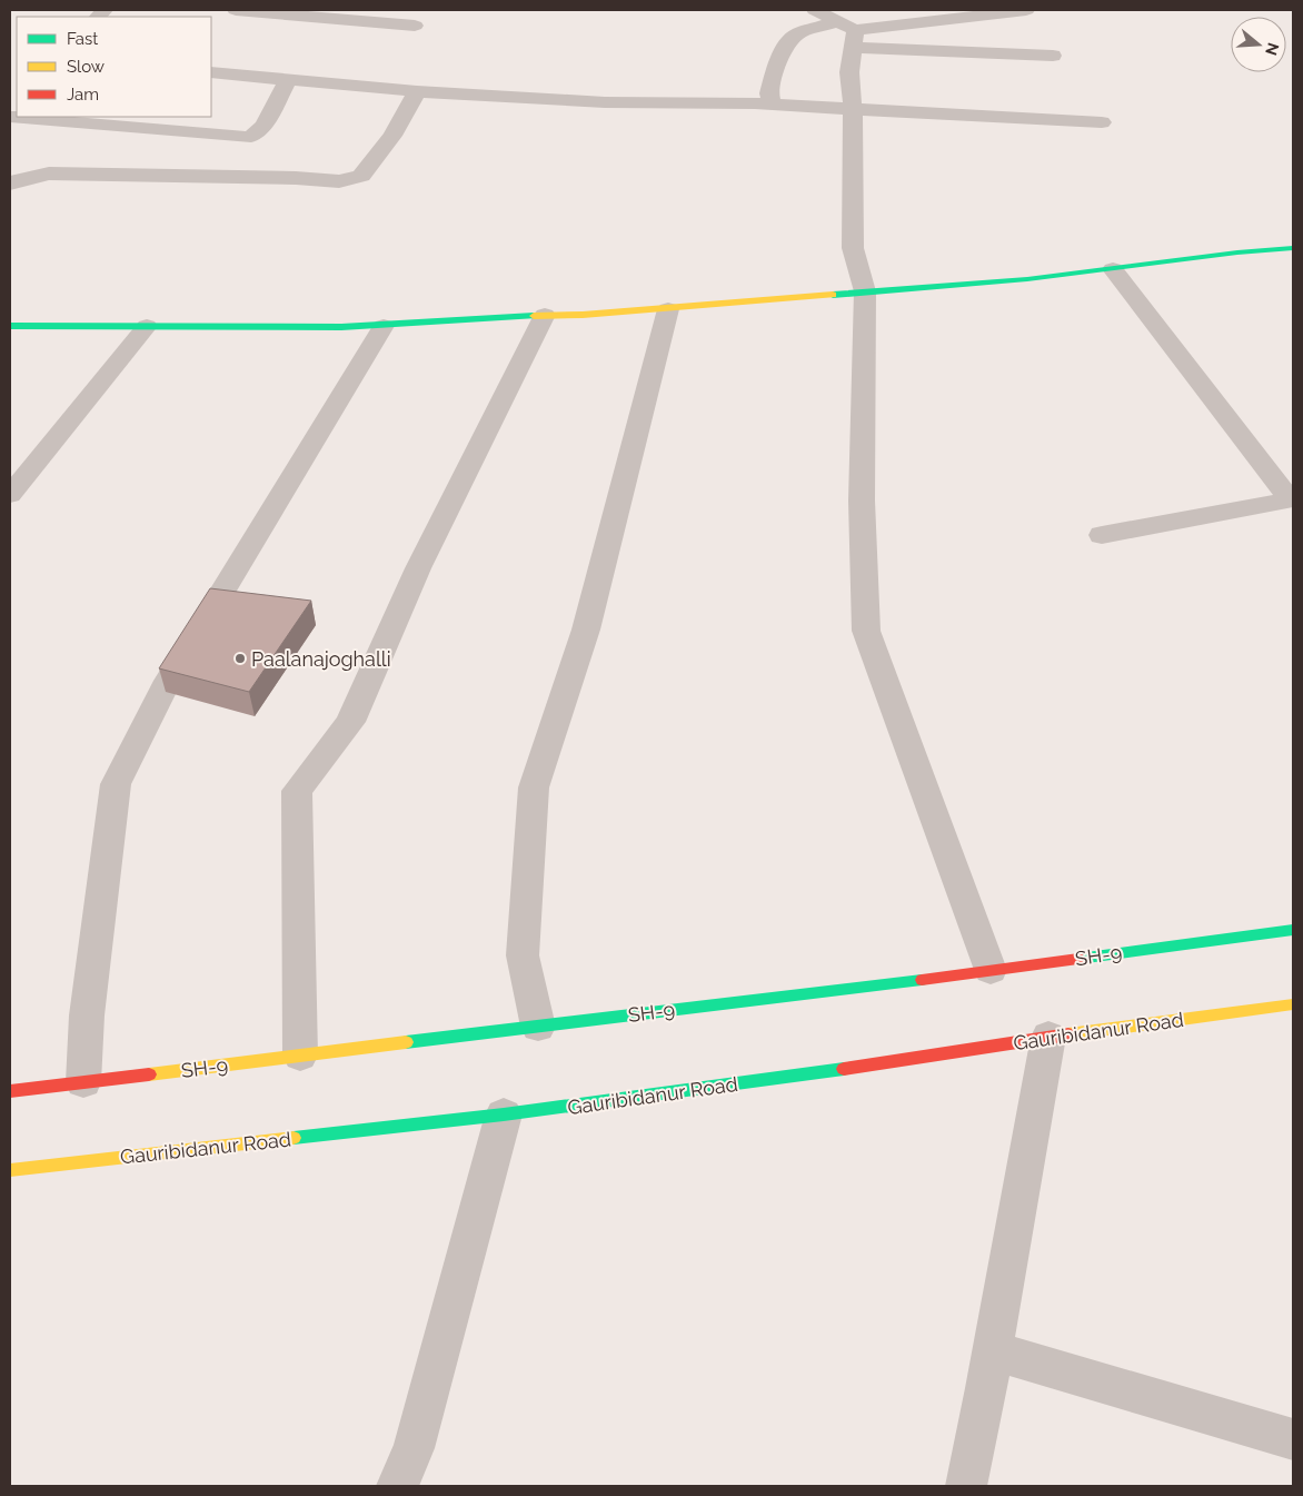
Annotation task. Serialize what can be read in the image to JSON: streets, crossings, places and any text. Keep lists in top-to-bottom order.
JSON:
{
  "streets": {
    "main road": ["SH-9", "Gauribidanur Road"]
  },
  "places": ["Paalanajoghalli"],
  "legend": ["Fast", "Slow", "Jam"],
  "north": "right"
}
